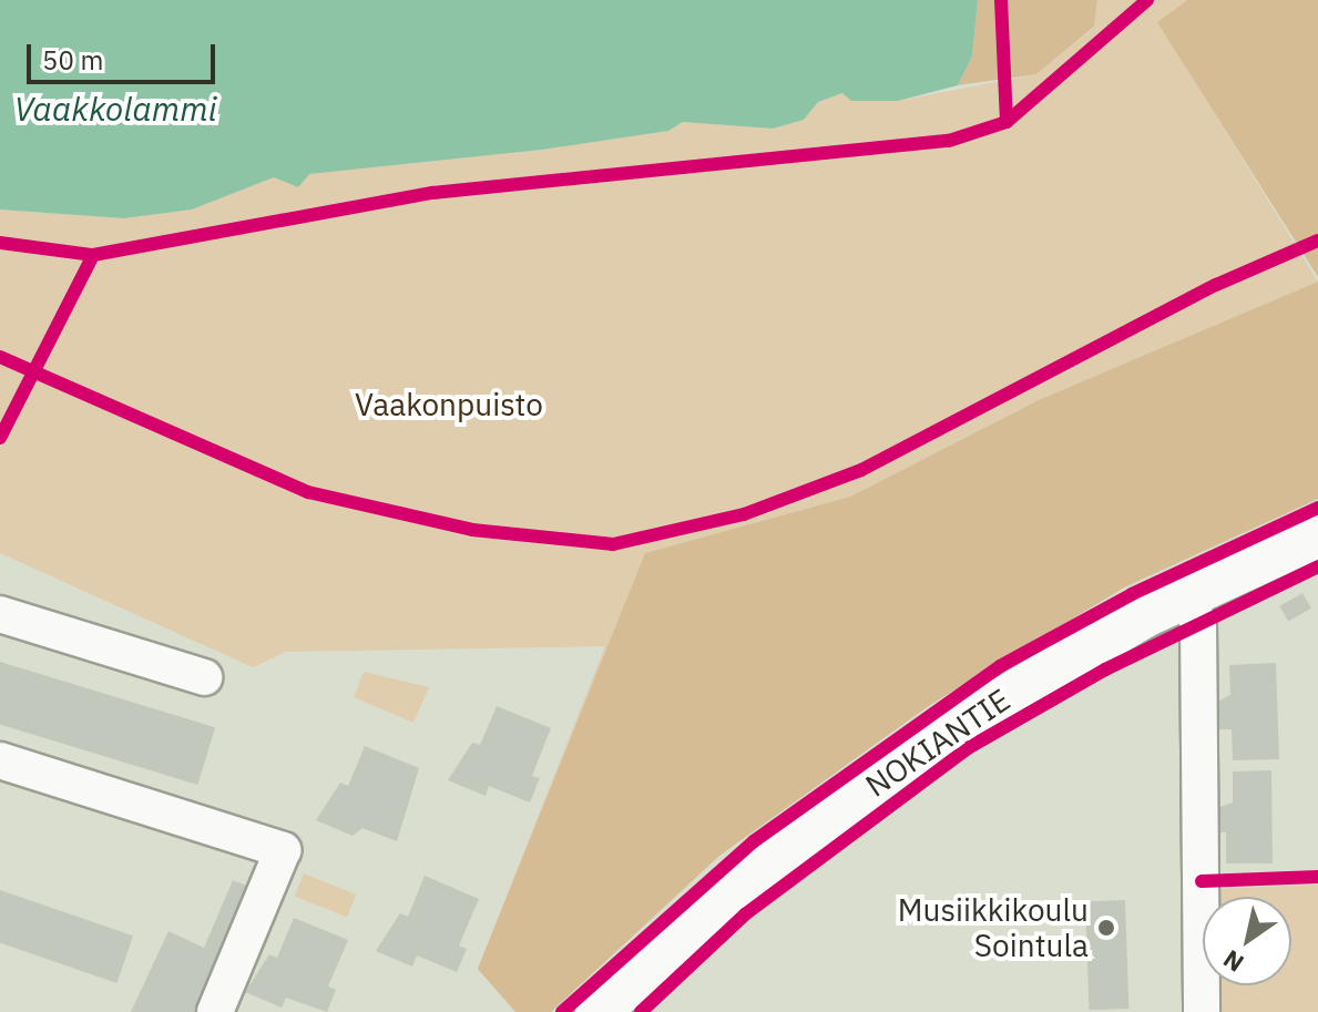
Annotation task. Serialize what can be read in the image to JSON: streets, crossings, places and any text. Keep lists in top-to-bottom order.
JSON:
{
  "streets": {
    "main road": ["NOKIANTIE"]
  },
  "water": ["Vaakkolammi"],
  "parks": ["Vaakonpuisto"],
  "places": ["Musiikkikoulu Sointula"],
  "scale_bar": "50 m",
  "north": "bottom left"
}
